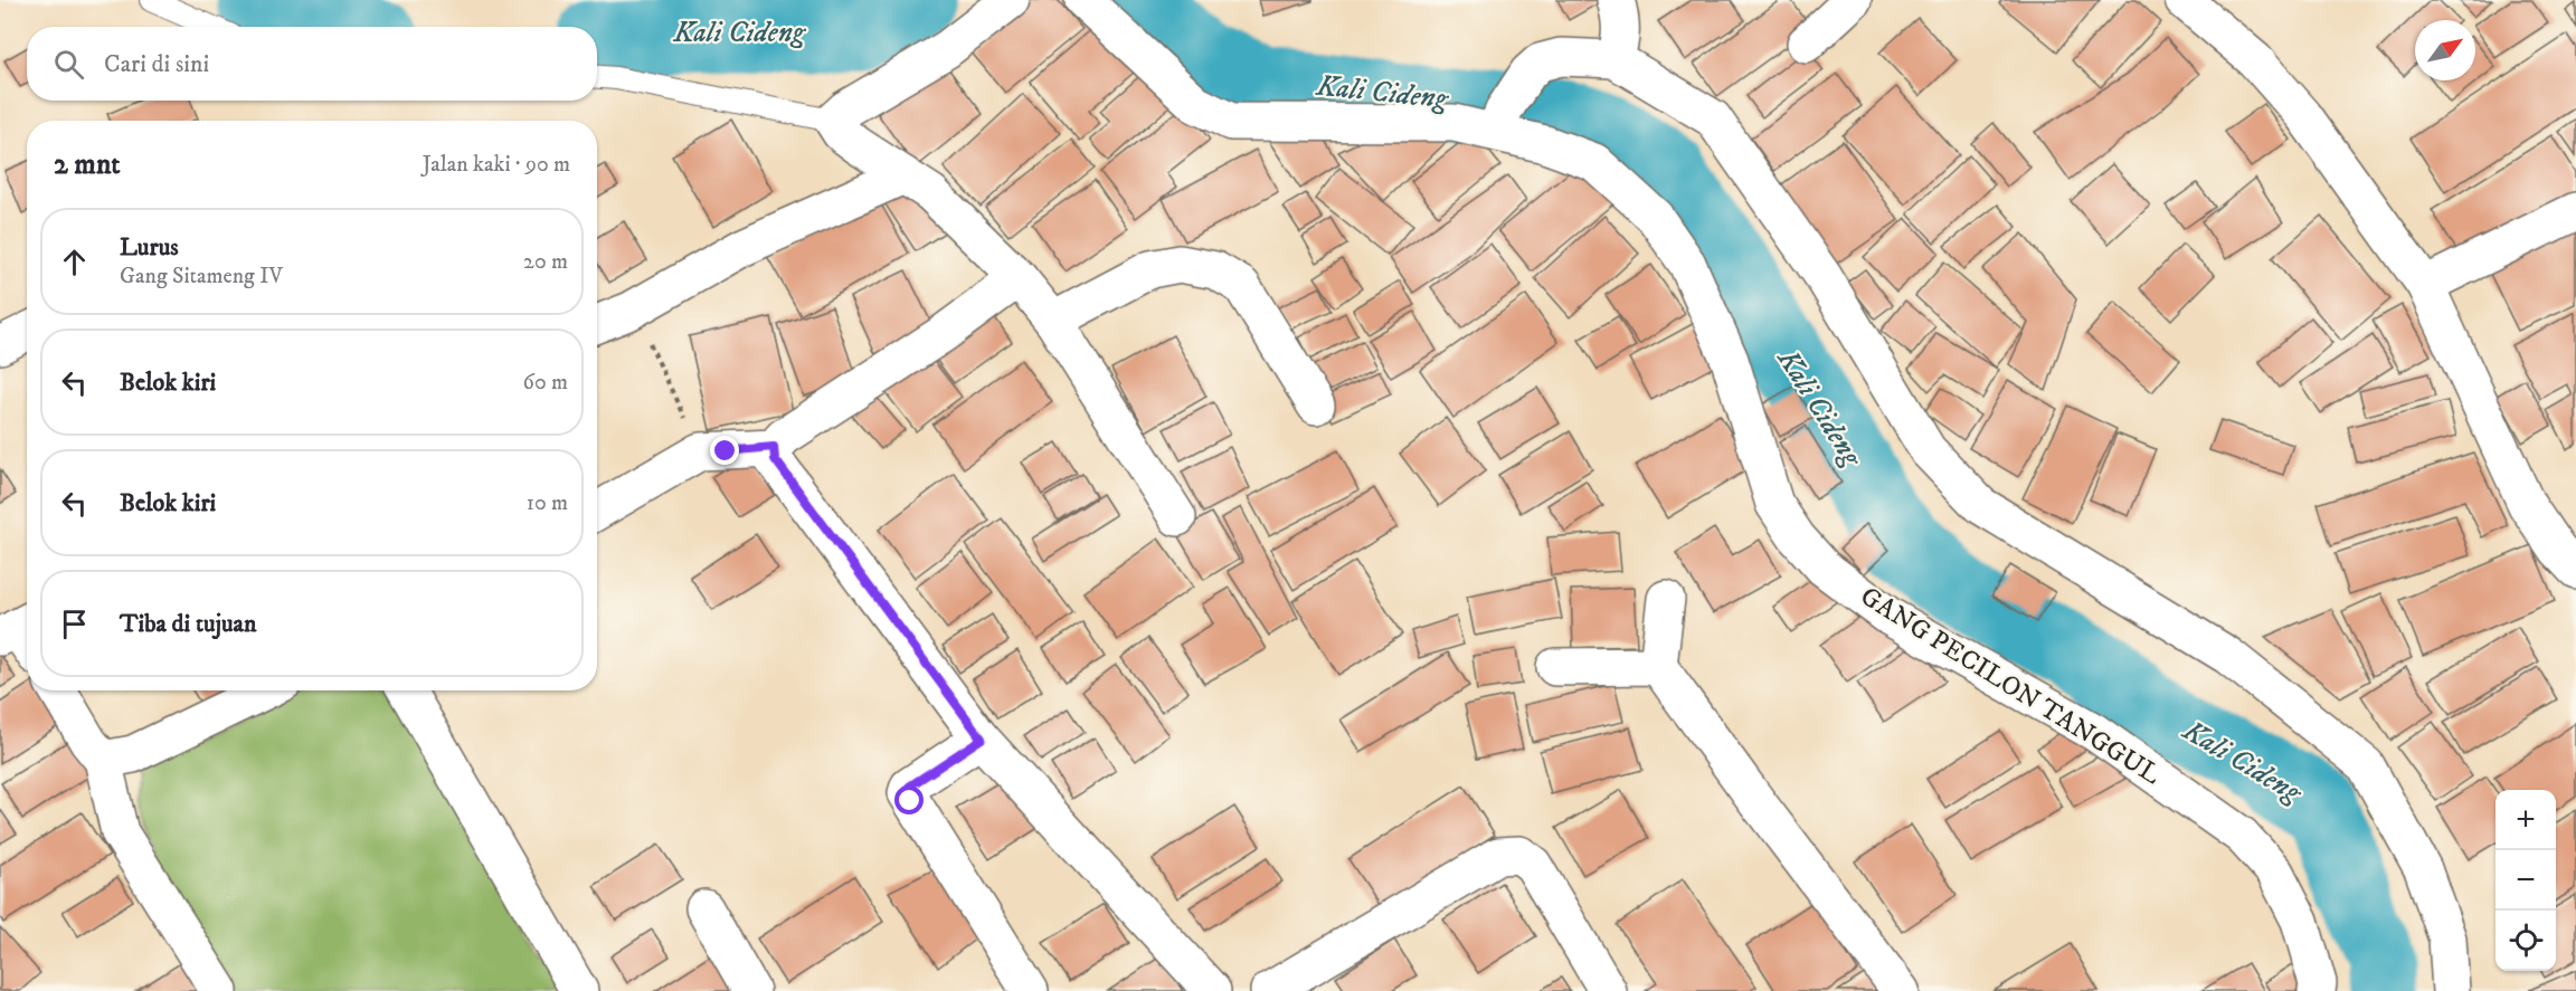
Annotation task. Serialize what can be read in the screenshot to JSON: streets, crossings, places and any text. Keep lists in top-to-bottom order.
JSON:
{
  "streets": {
    "street": ["GANG PECILON TANGGUL"]
  },
  "water": ["Kali Cideng"],
  "north": "top right",
  "page": {
    "search": "Cari di sini",
    "heading": ["2 mnt", "Jalan kaki · 90 m"],
    "list": [
      ["Lurus", "Gang Sitameng IV", "20 m"],
      ["Belok kiri", "60 m"],
      ["Belok kiri", "10 m"],
      "Tiba di tujuan"
    ],
    "map_buttons": ["+", "−"]
  }
}
